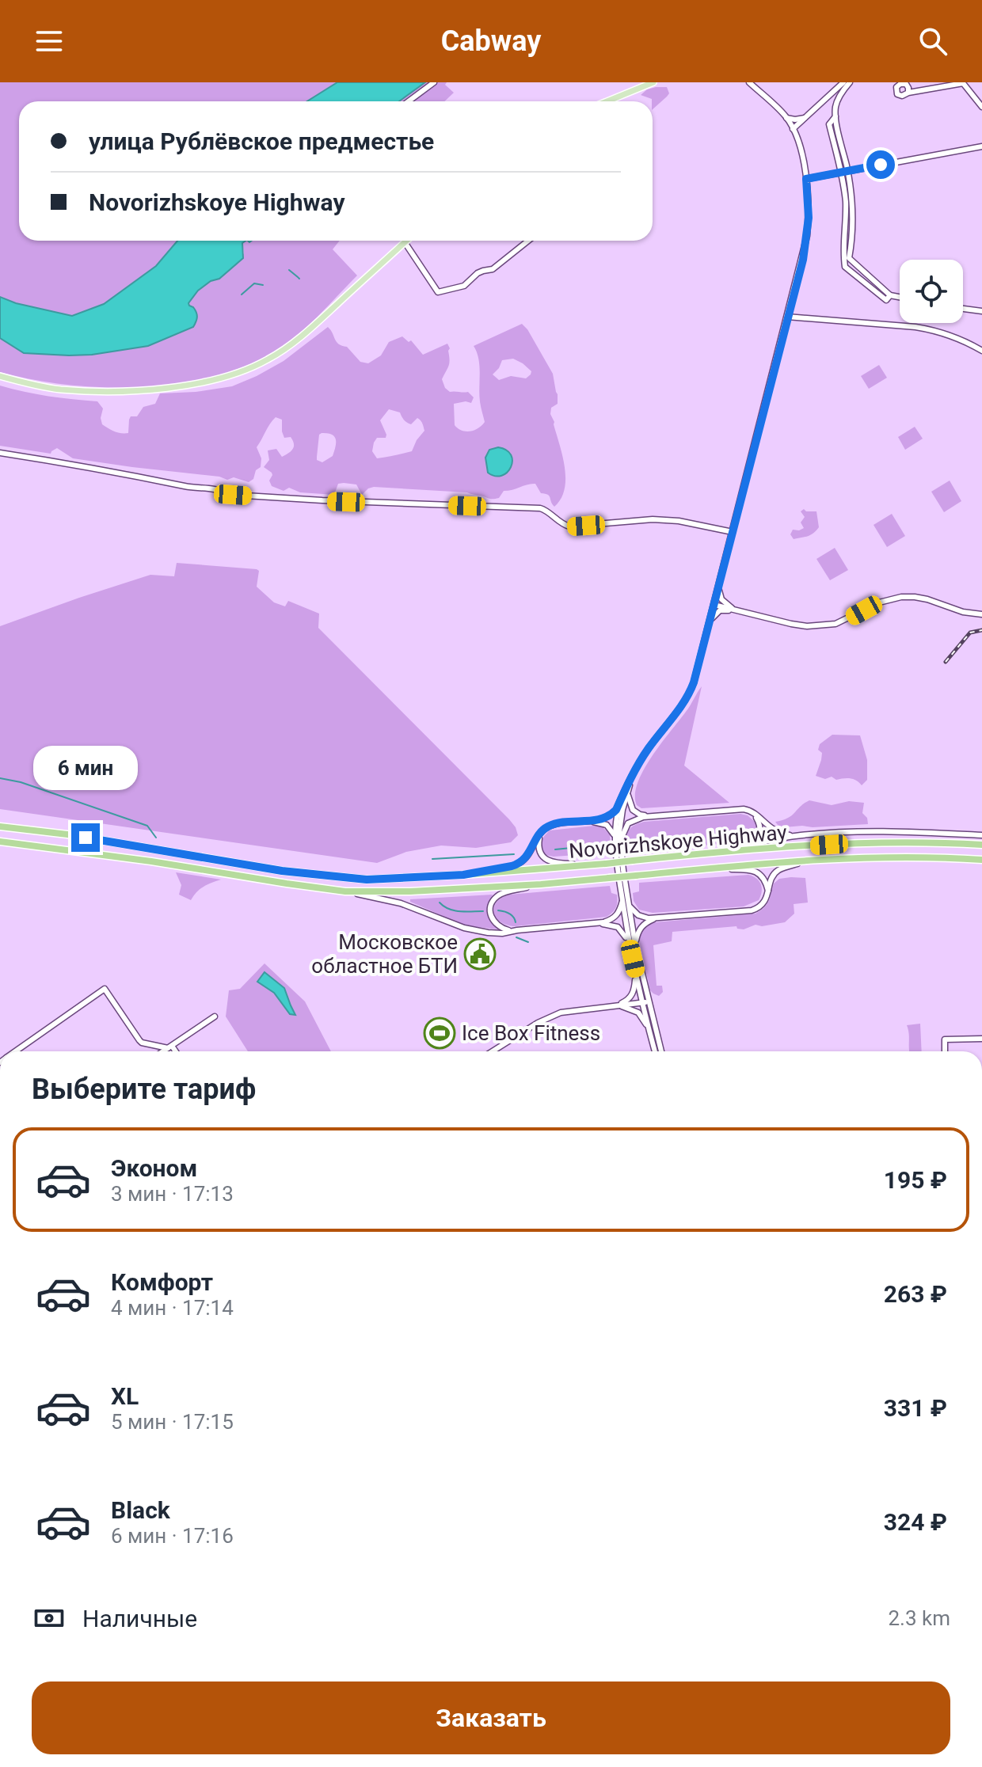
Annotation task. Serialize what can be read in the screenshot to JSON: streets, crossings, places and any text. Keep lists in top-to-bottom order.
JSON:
{
  "streets": {
    "highway": ["Novorizhskoye Highway"]
  },
  "places": {
    "public building": ["Московское областное БТИ"],
    "sports": ["Ice Box Fitness"]
  },
  "page": {
    "header": "Cabway",
    "banner": ["улица Рублёвское предместье", "Novorizhskoye Highway"],
    "bubble": "6 мин",
    "heading": "Выберите тариф",
    "list": [
      {
        "name": "Эконом",
        "note": "3 мин · 17:13",
        "value": "195 ₽"
      },
      {
        "name": "Комфорт",
        "note": "4 мин · 17:14",
        "value": "263 ₽"
      },
      {
        "name": "XL",
        "note": "5 мин · 17:15",
        "value": "331 ₽"
      },
      {
        "name": "Black",
        "note": "6 мин · 17:16",
        "value": "324 ₽"
      }
    ],
    "pay": ["Наличные", "2.3 km"],
    "buttons": "Заказать"
  }
}
